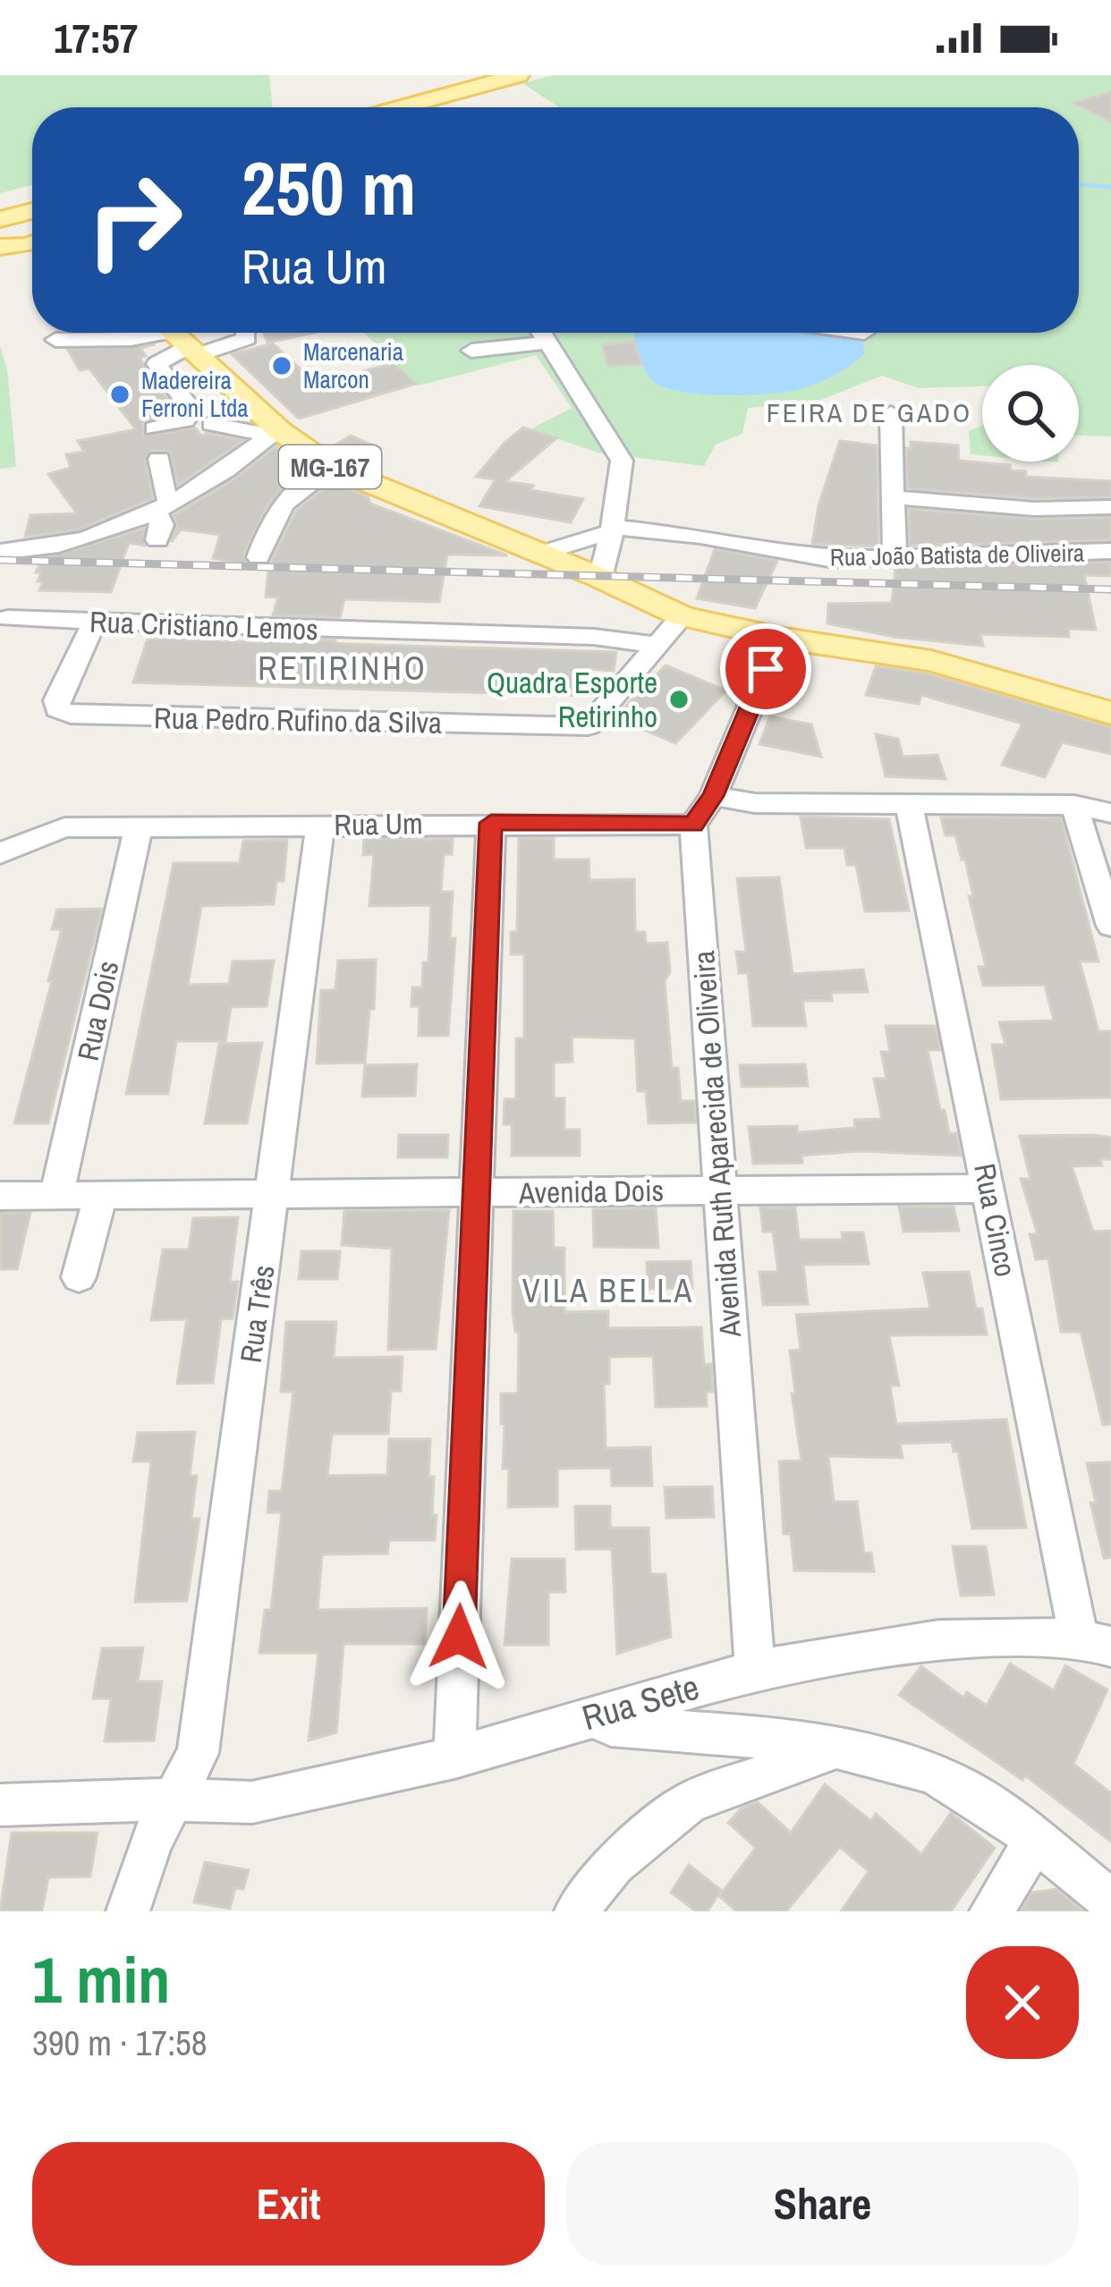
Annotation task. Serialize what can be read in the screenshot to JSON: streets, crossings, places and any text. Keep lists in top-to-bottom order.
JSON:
{
  "streets": {
    "main road": ["MG-167"],
    "street": [
      "Rua João Batista de Oliveira",
      "Rua Cristiano Lemos",
      "Rua Pedro Rufino da Silva",
      "Rua Um",
      "Rua Dois",
      "Avenida Ruth Aparecida de Oliveira",
      "Avenida Dois",
      "Rua Cinco",
      "Rua Três",
      "Rua Sete"
    ]
  },
  "crossings": [
    ["MG-167", "Rua João Batista de Oliveira"],
    ["MG-167", "Rua Pedro Rufino da Silva"],
    ["Rua Cristiano Lemos", "Rua Pedro Rufino da Silva"],
    ["Rua Um", "Rua Dois"],
    ["Rua Um", "Avenida Ruth Aparecida de Oliveira"],
    ["Rua Um", "Rua Três"],
    ["Rua Dois", "Avenida Dois"],
    ["Avenida Ruth Aparecida de Oliveira", "Avenida Dois"],
    ["Avenida Ruth Aparecida de Oliveira", "Rua Sete"],
    ["Avenida Dois", "Rua Cinco"],
    ["Avenida Dois", "Rua Três"],
    ["Rua Cinco", "Rua Sete"],
    ["Rua Três", "Rua Sete"]
  ],
  "districts": ["FEIRA DE GADO", "RETIRINHO", "VILA BELLA"],
  "places": ["Marcenaria Marcon", "Madereira Ferroni Ltda", "Quadra Esporte Retirinho"],
  "page": {
    "status": "17:57",
    "turn": ["250 m", "Rua Um"],
    "heading": ["1 min", "390 m · 17:58"],
    "buttons": ["Exit", "Share"]
  }
}
